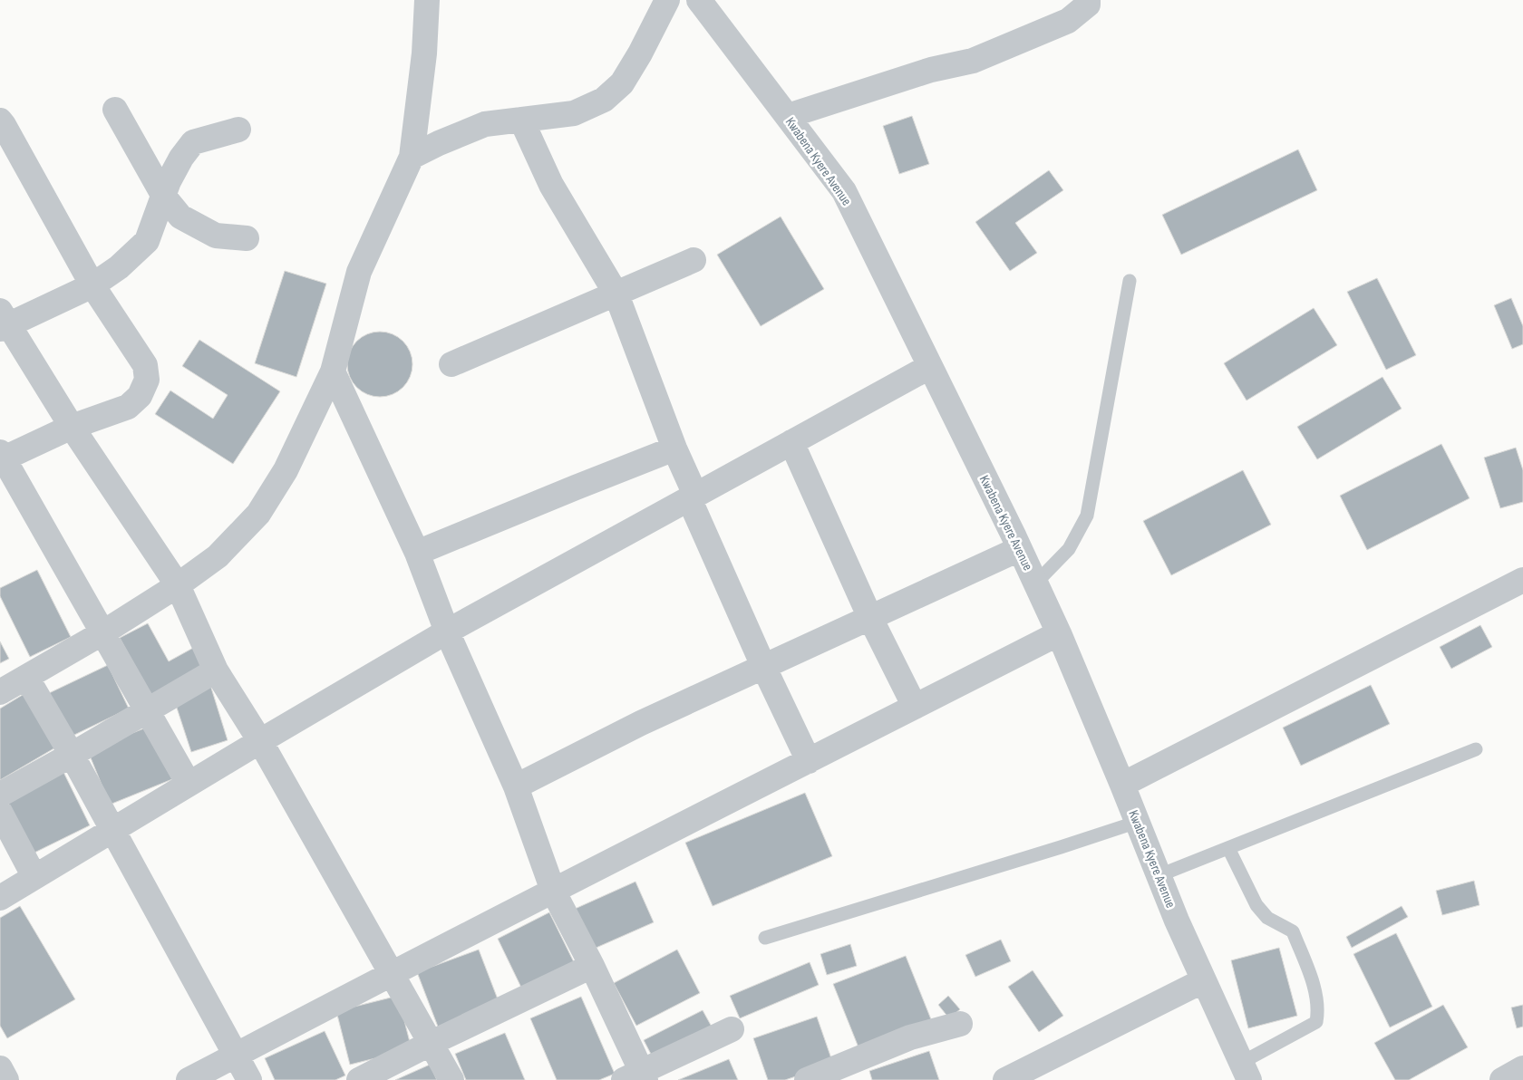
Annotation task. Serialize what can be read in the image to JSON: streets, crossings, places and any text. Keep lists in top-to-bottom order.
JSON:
{
  "streets": {
    "street": ["Kwabena Kyere Avenue"]
  }
}
